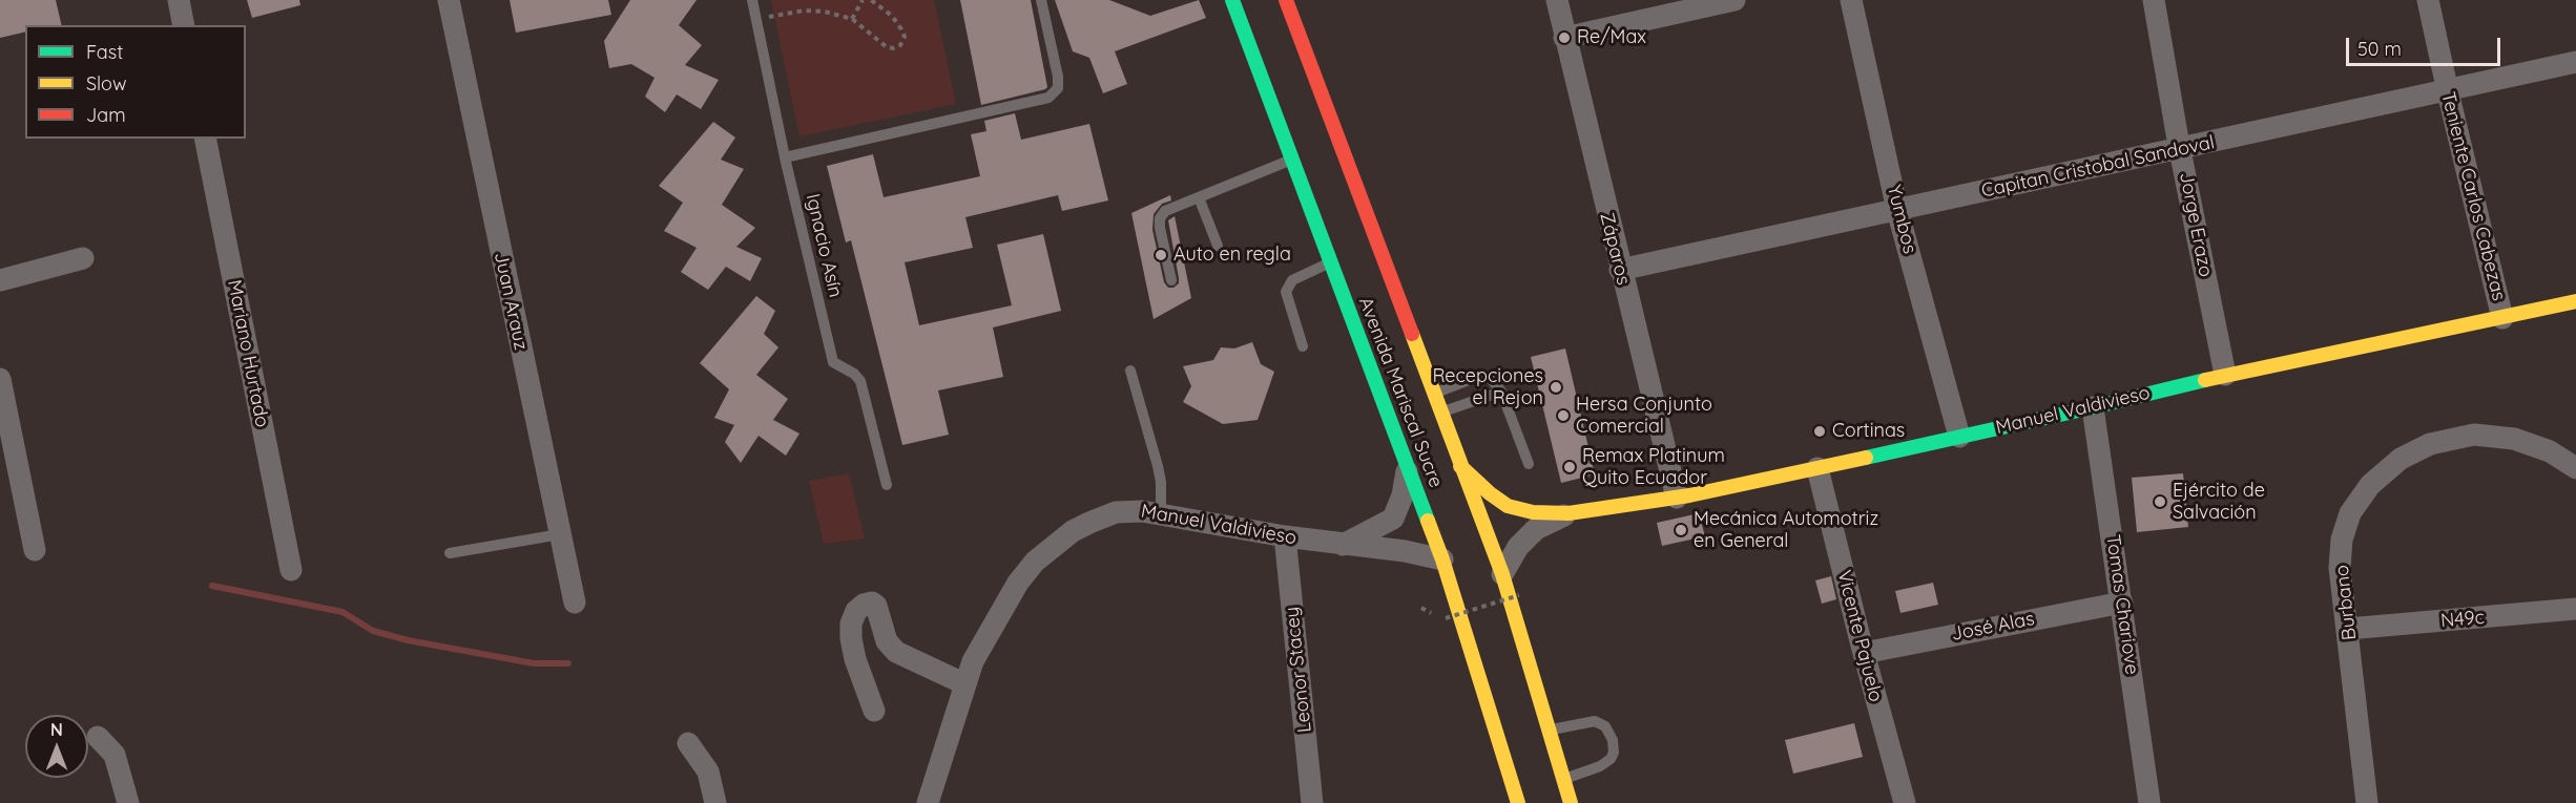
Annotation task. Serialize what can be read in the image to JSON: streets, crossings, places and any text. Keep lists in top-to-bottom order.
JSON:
{
  "streets": {
    "main road": ["Avenida Mariscal Sucre", "Manuel Valdivieso"],
    "street": [
      "Capitan Cristobal Sandoval",
      "Teniente Carlos Cabezas",
      "Yumbos",
      "Jorge Erazo",
      "Záparos",
      "Juan Arauz",
      "Mariano Hurtado",
      "Burbano",
      "Tomas Chariove",
      "N49c",
      "José Alas",
      "Vicente Pajuelo",
      "Leonor Stacey"
    ],
    "lane": ["Ignacio Asín"]
  },
  "crossings": [
    ["Capitan Cristobal Sandoval", "Teniente Carlos Cabezas"],
    ["Capitan Cristobal Sandoval", "Yumbos"],
    ["Capitan Cristobal Sandoval", "Jorge Erazo"],
    ["Capitan Cristobal Sandoval", "Záparos"],
    ["Teniente Carlos Cabezas", "Manuel Valdivieso"],
    ["Yumbos", "Manuel Valdivieso"],
    ["Jorge Erazo", "Manuel Valdivieso"],
    ["Záparos", "Manuel Valdivieso"],
    ["Avenida Mariscal Sucre", "Manuel Valdivieso"],
    ["Manuel Valdivieso", "Tomas Chariove"],
    ["Manuel Valdivieso", "Vicente Pajuelo"],
    ["Manuel Valdivieso", "Leonor Stacey"],
    ["Burbano", "N49c"],
    ["Tomas Chariove", "José Alas"],
    ["José Alas", "Vicente Pajuelo"]
  ],
  "places": [
    "Re/Max",
    "Auto en regla",
    "Recepciones el Rejon",
    "Hersa Conjunto Comercial",
    "Cortinas",
    "Remax Platinum Quito Ecuador",
    "Ejército de Salvación",
    "Mecánica Automotriz en General"
  ],
  "legend": ["Fast", "Slow", "Jam"],
  "scale_bar": "50 m",
  "north": "top"
}
